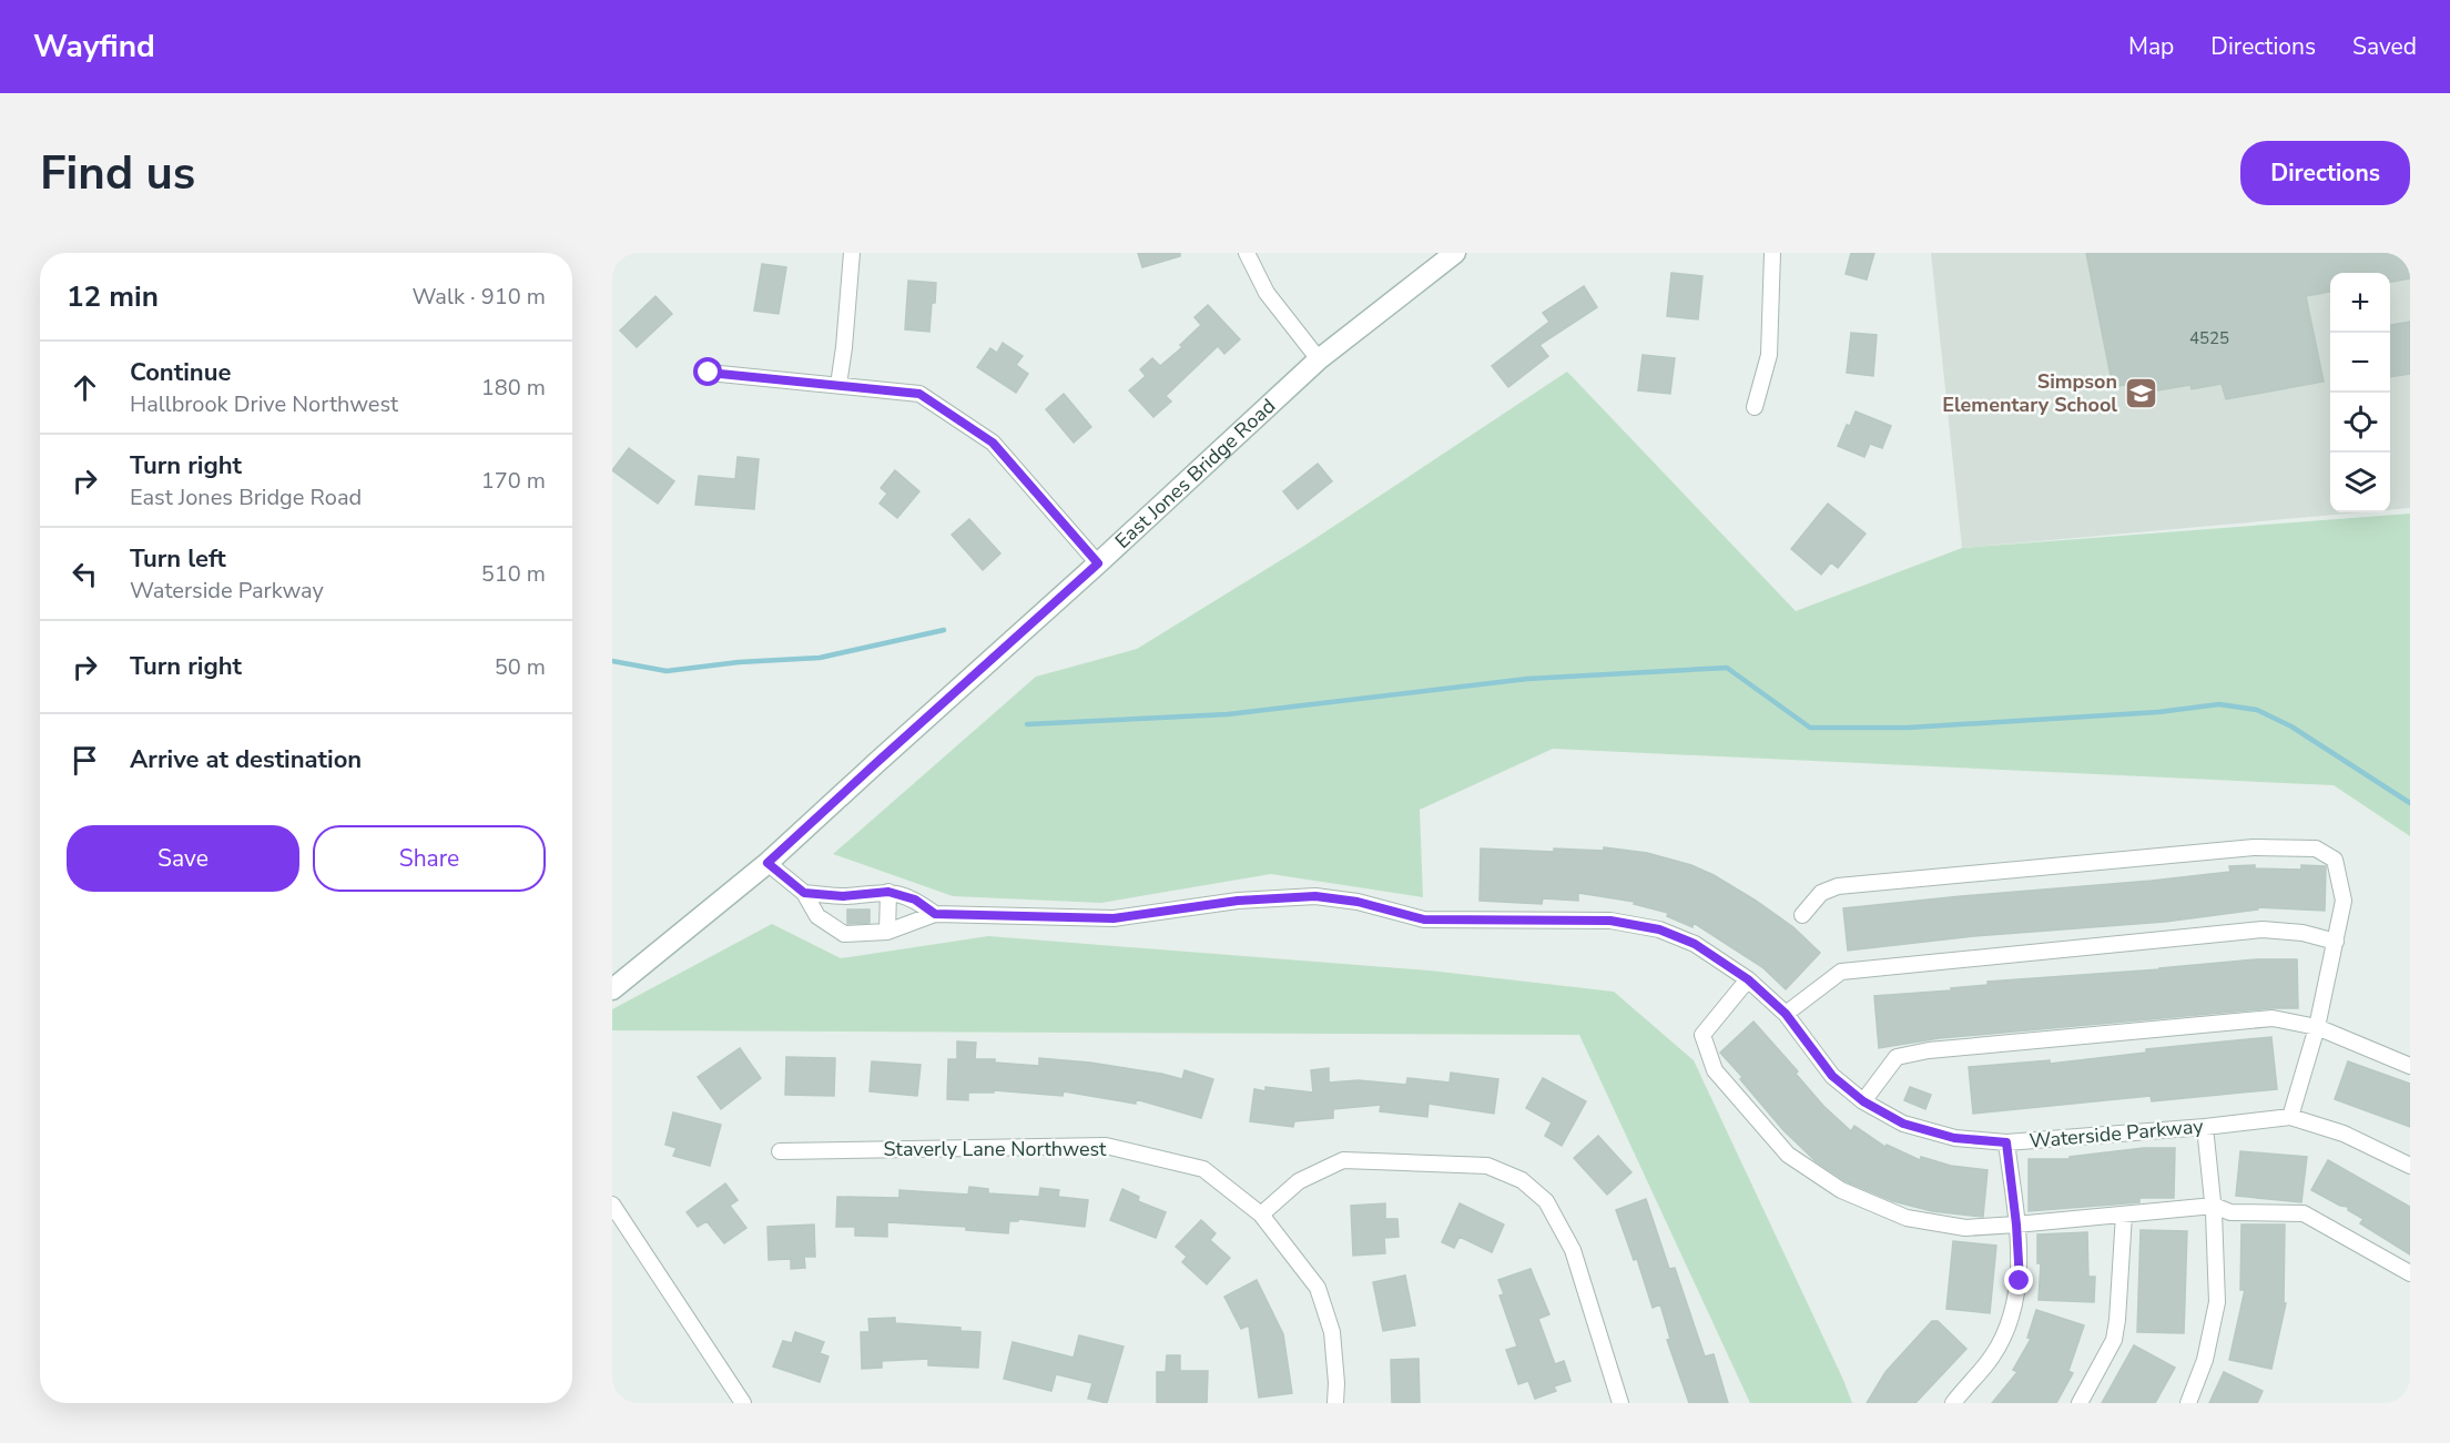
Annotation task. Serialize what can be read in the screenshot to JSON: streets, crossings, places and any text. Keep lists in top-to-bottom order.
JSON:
{
  "streets": {
    "street": ["East Jones Bridge Road", "Waterside Parkway", "Staverly Lane Northwest"]
  },
  "crossings": [
    ["East Jones Bridge Road", "Waterside Parkway"]
  ],
  "places": {
    "school or university": ["Simpson Elementary School"]
  },
  "house_numbers": ["4525"],
  "page": {
    "header": "Wayfind",
    "nav": ["Map", "Directions", "Saved"],
    "buttons": [
      "Directions",
      ["Save", "Share"]
    ],
    "title": "Find us",
    "heading": ["12 min", "Walk · 910 m"],
    "map_buttons": ["+", "−"],
    "list": [
      ["Continue", "Hallbrook Drive Northwest", "180 m"],
      ["Turn right", "East Jones Bridge Road", "170 m"],
      ["Turn left", "Waterside Parkway", "510 m"],
      ["Turn right", "50 m"],
      "Arrive at destination"
    ]
  }
}
